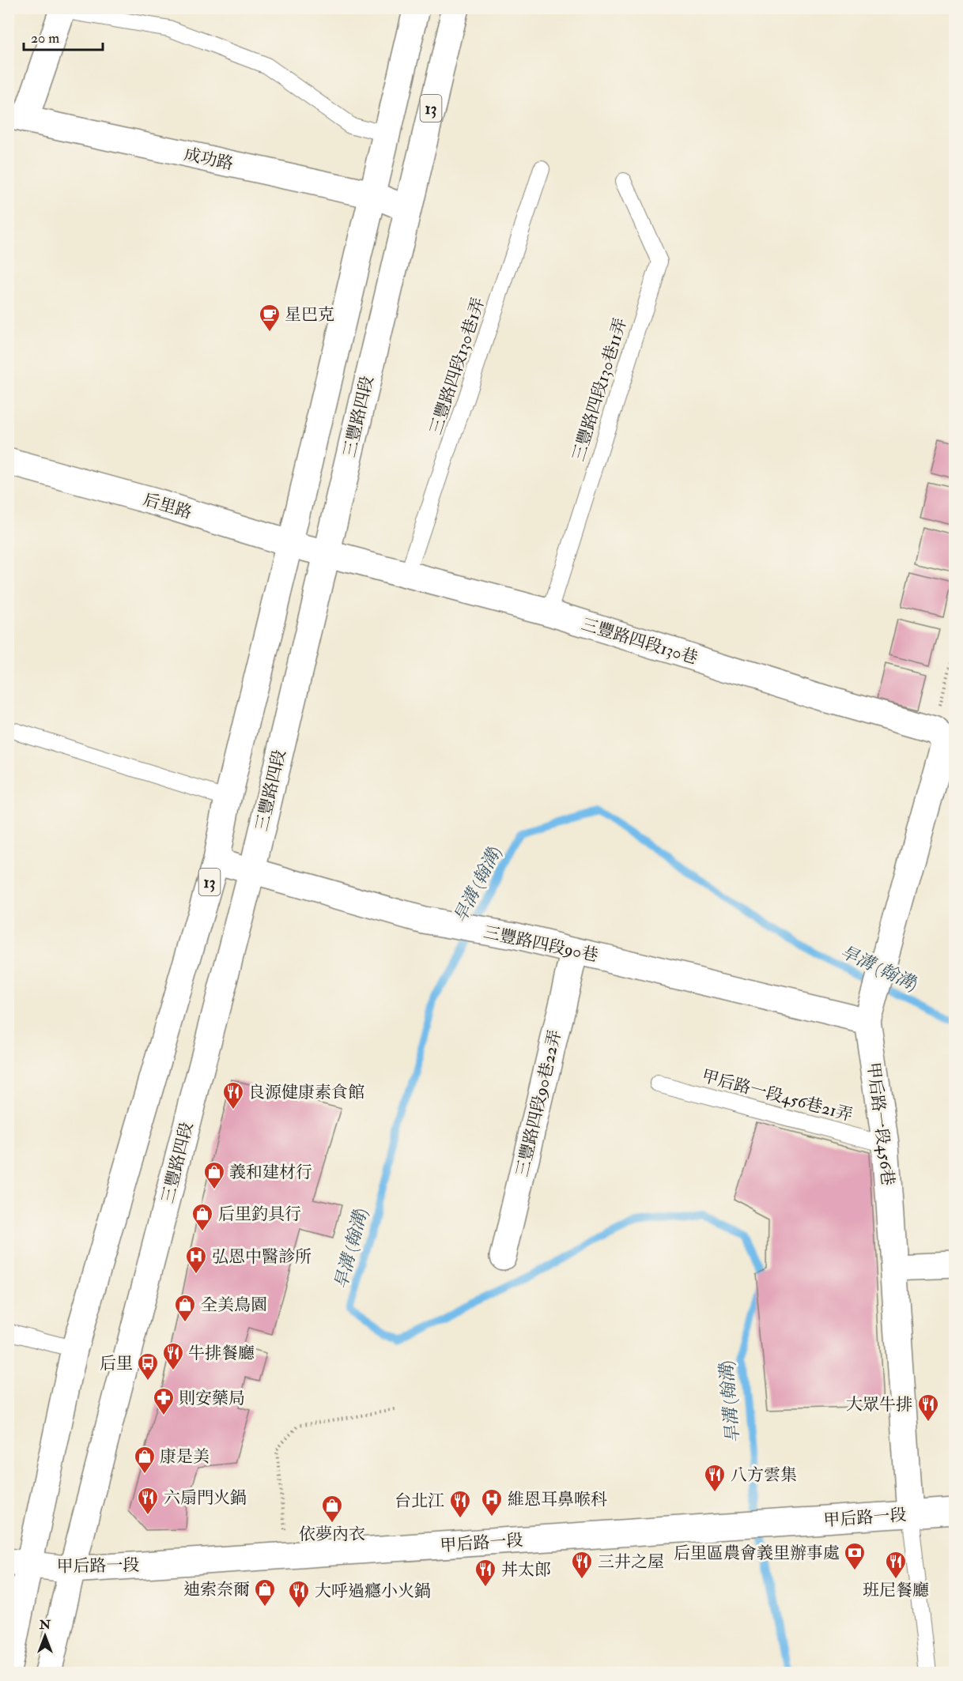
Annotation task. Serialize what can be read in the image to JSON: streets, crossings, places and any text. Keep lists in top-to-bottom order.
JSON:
{
  "streets": {
    "main road": [
      "13",
      "成功路",
      "三豐路四段",
      "后里路",
      "三豐路四段130巷",
      "三豐路四段90巷",
      "三豐路四段90巷22弄",
      "甲后路一段456巷",
      "甲后路一段"
    ],
    "lane": ["三豐路四段130巷1弄", "三豐路四段130巷11弄", "甲后路一段456巷21弄"]
  },
  "crossings": [
    ["13", "成功路"],
    ["13", "三豐路四段"],
    ["13", "后里路"],
    ["13", "三豐路四段90巷"],
    ["13", "甲后路一段"],
    ["成功路", "三豐路四段"],
    ["三豐路四段130巷1弄", "三豐路四段130巷"],
    ["三豐路四段130巷11弄", "三豐路四段130巷"],
    ["三豐路四段", "后里路"],
    ["三豐路四段", "三豐路四段130巷"],
    ["三豐路四段", "三豐路四段90巷"],
    ["三豐路四段", "甲后路一段"],
    ["后里路", "三豐路四段130巷"],
    ["三豐路四段130巷", "甲后路一段456巷"],
    ["三豐路四段90巷", "三豐路四段90巷22弄"],
    ["三豐路四段90巷", "甲后路一段456巷"],
    ["甲后路一段456巷21弄", "甲后路一段456巷"],
    ["甲后路一段456巷", "甲后路一段"]
  ],
  "water": ["旱溝 (翰溝)"],
  "places": {
    "cafe": ["星巴克"],
    "restaurant": [
      "良源健康素食館",
      "牛排餐廳",
      "大眾牛排",
      "八方雲集",
      "六扇門火鍋",
      "台北江",
      "三井之屋",
      "班尼餐廳",
      "丼太郎",
      "大呼過癮小火鍋"
    ],
    "shop": [
      "義和建材行",
      "后里釣具行",
      "全美鳥園",
      "康是美",
      "依夢內衣",
      "迪索奈爾"
    ],
    "hospital": ["弘恩中醫診所", "維恩耳鼻喉科"],
    "bus stop": ["后里"],
    "pharmacy": ["則安藥局"],
    "bank": ["后里區農會義里辦事處"]
  },
  "scale_bar": "20 m",
  "north": "top"
}
